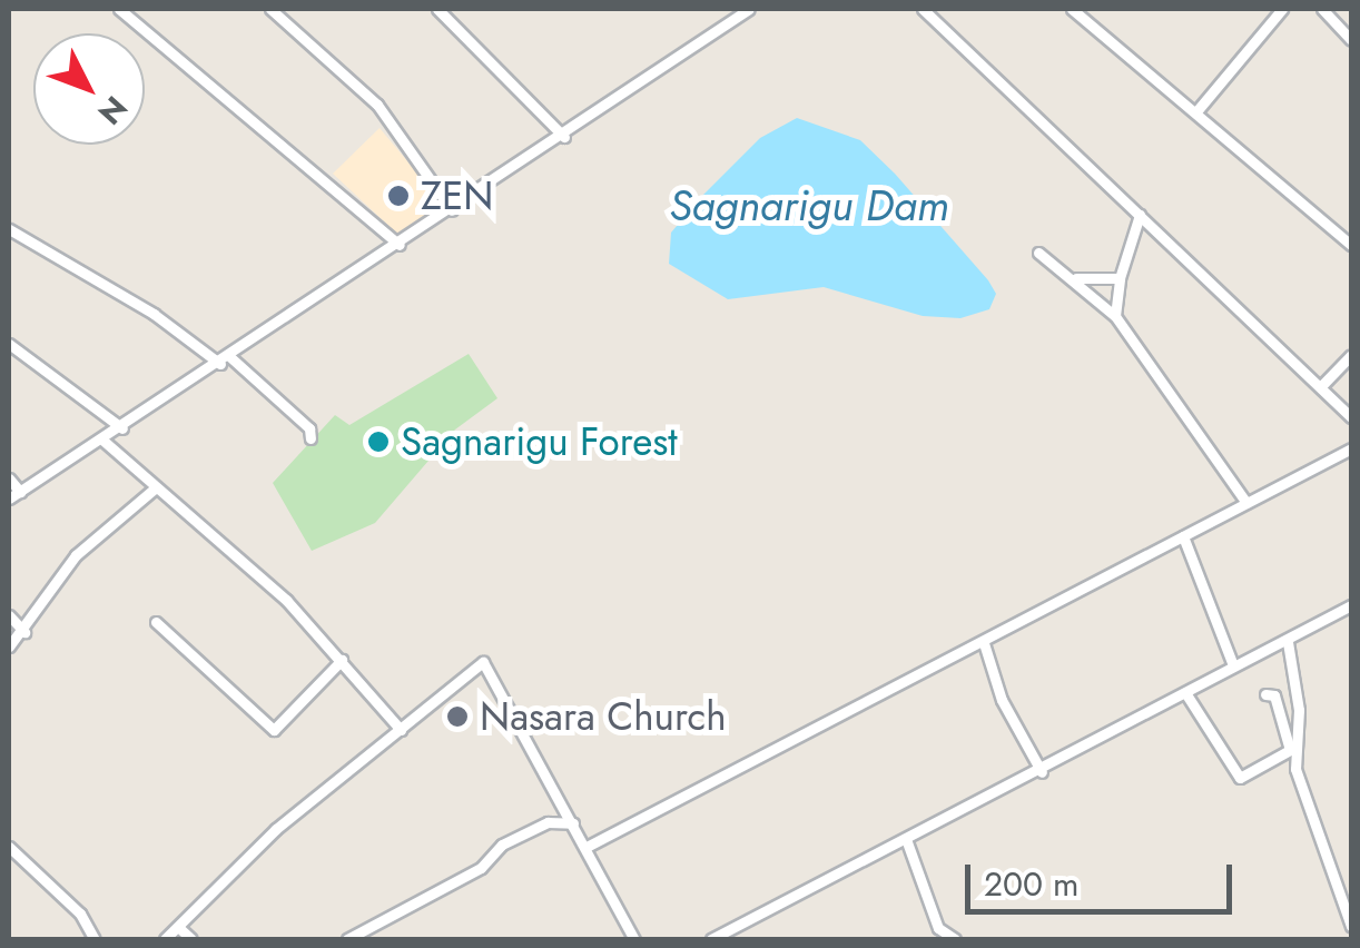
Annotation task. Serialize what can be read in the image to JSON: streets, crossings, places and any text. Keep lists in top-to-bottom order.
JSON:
{
  "water": ["Sagnarigu Dam"],
  "places": ["ZEN", "Sagnarigu Forest", "Nasara Church"],
  "scale_bar": "200 m",
  "north": "bottom right"
}
